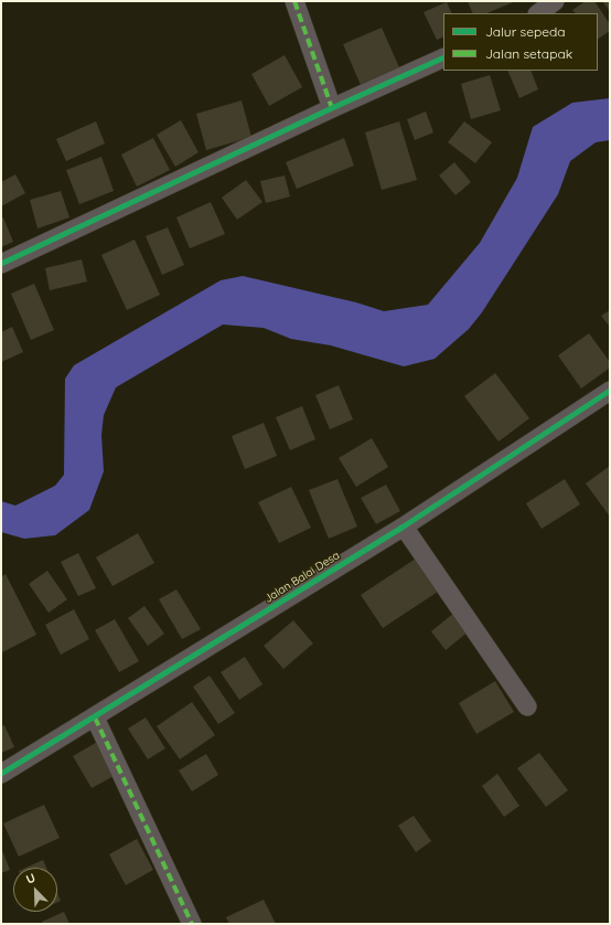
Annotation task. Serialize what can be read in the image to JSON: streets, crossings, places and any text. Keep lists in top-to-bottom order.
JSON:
{
  "streets": {
    "street": ["Jalan Balai Desa"]
  },
  "legend": ["Jalur sepeda", "Jalan setapak"],
  "north": "top left"
}
